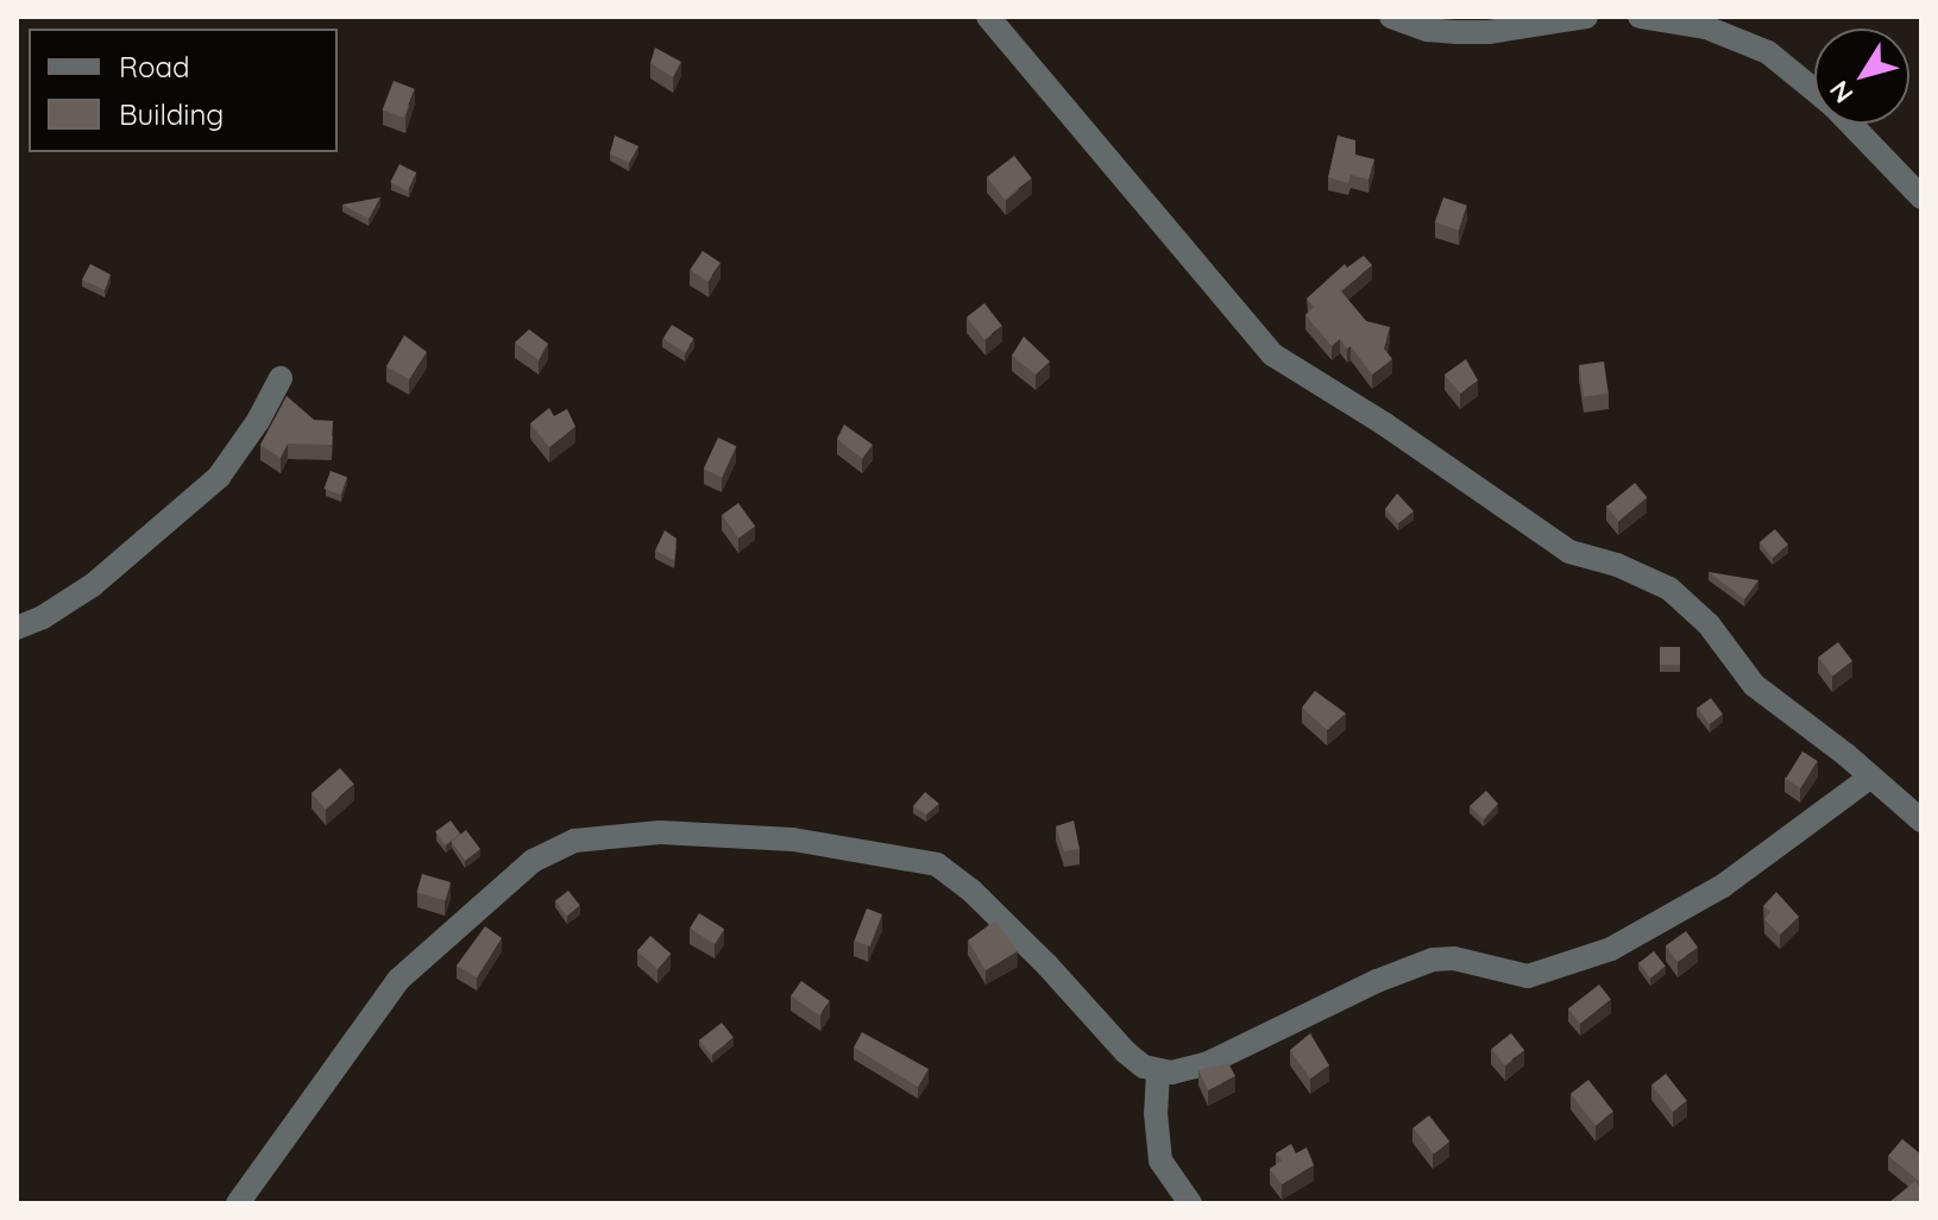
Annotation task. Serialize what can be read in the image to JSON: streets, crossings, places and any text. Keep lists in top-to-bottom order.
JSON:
{
  "legend": ["Road", "Building"],
  "north": "bottom left"
}
